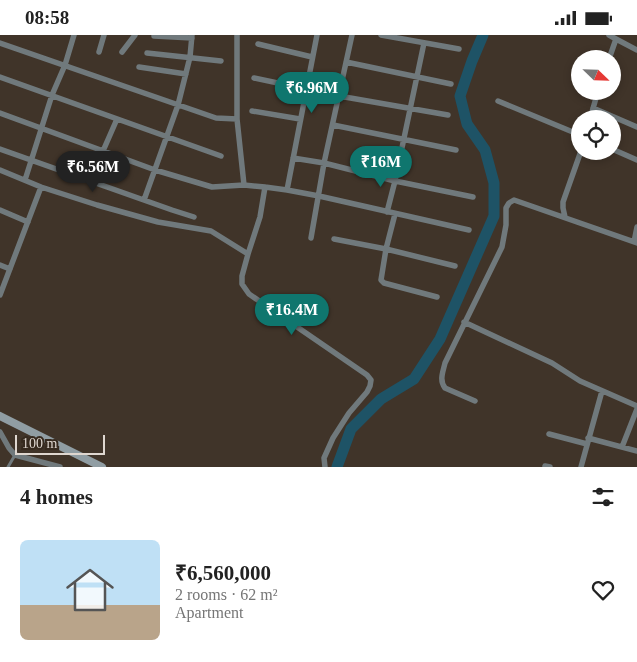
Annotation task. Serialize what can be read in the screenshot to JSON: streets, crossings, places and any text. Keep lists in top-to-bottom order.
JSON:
{
  "scale_bar": "100 m",
  "north": "bottom right",
  "page": {
    "status": "08:58",
    "price": [
      "₹6.96M",
      "₹16M",
      "₹6.56M",
      "₹16.4M"
    ],
    "scale": "100 m",
    "heading": "4 homes",
    "list": [
      {
        "name": "₹6,560,000",
        "note": "2 rooms · 62 m² · Apartment"
      }
    ]
  }
}
